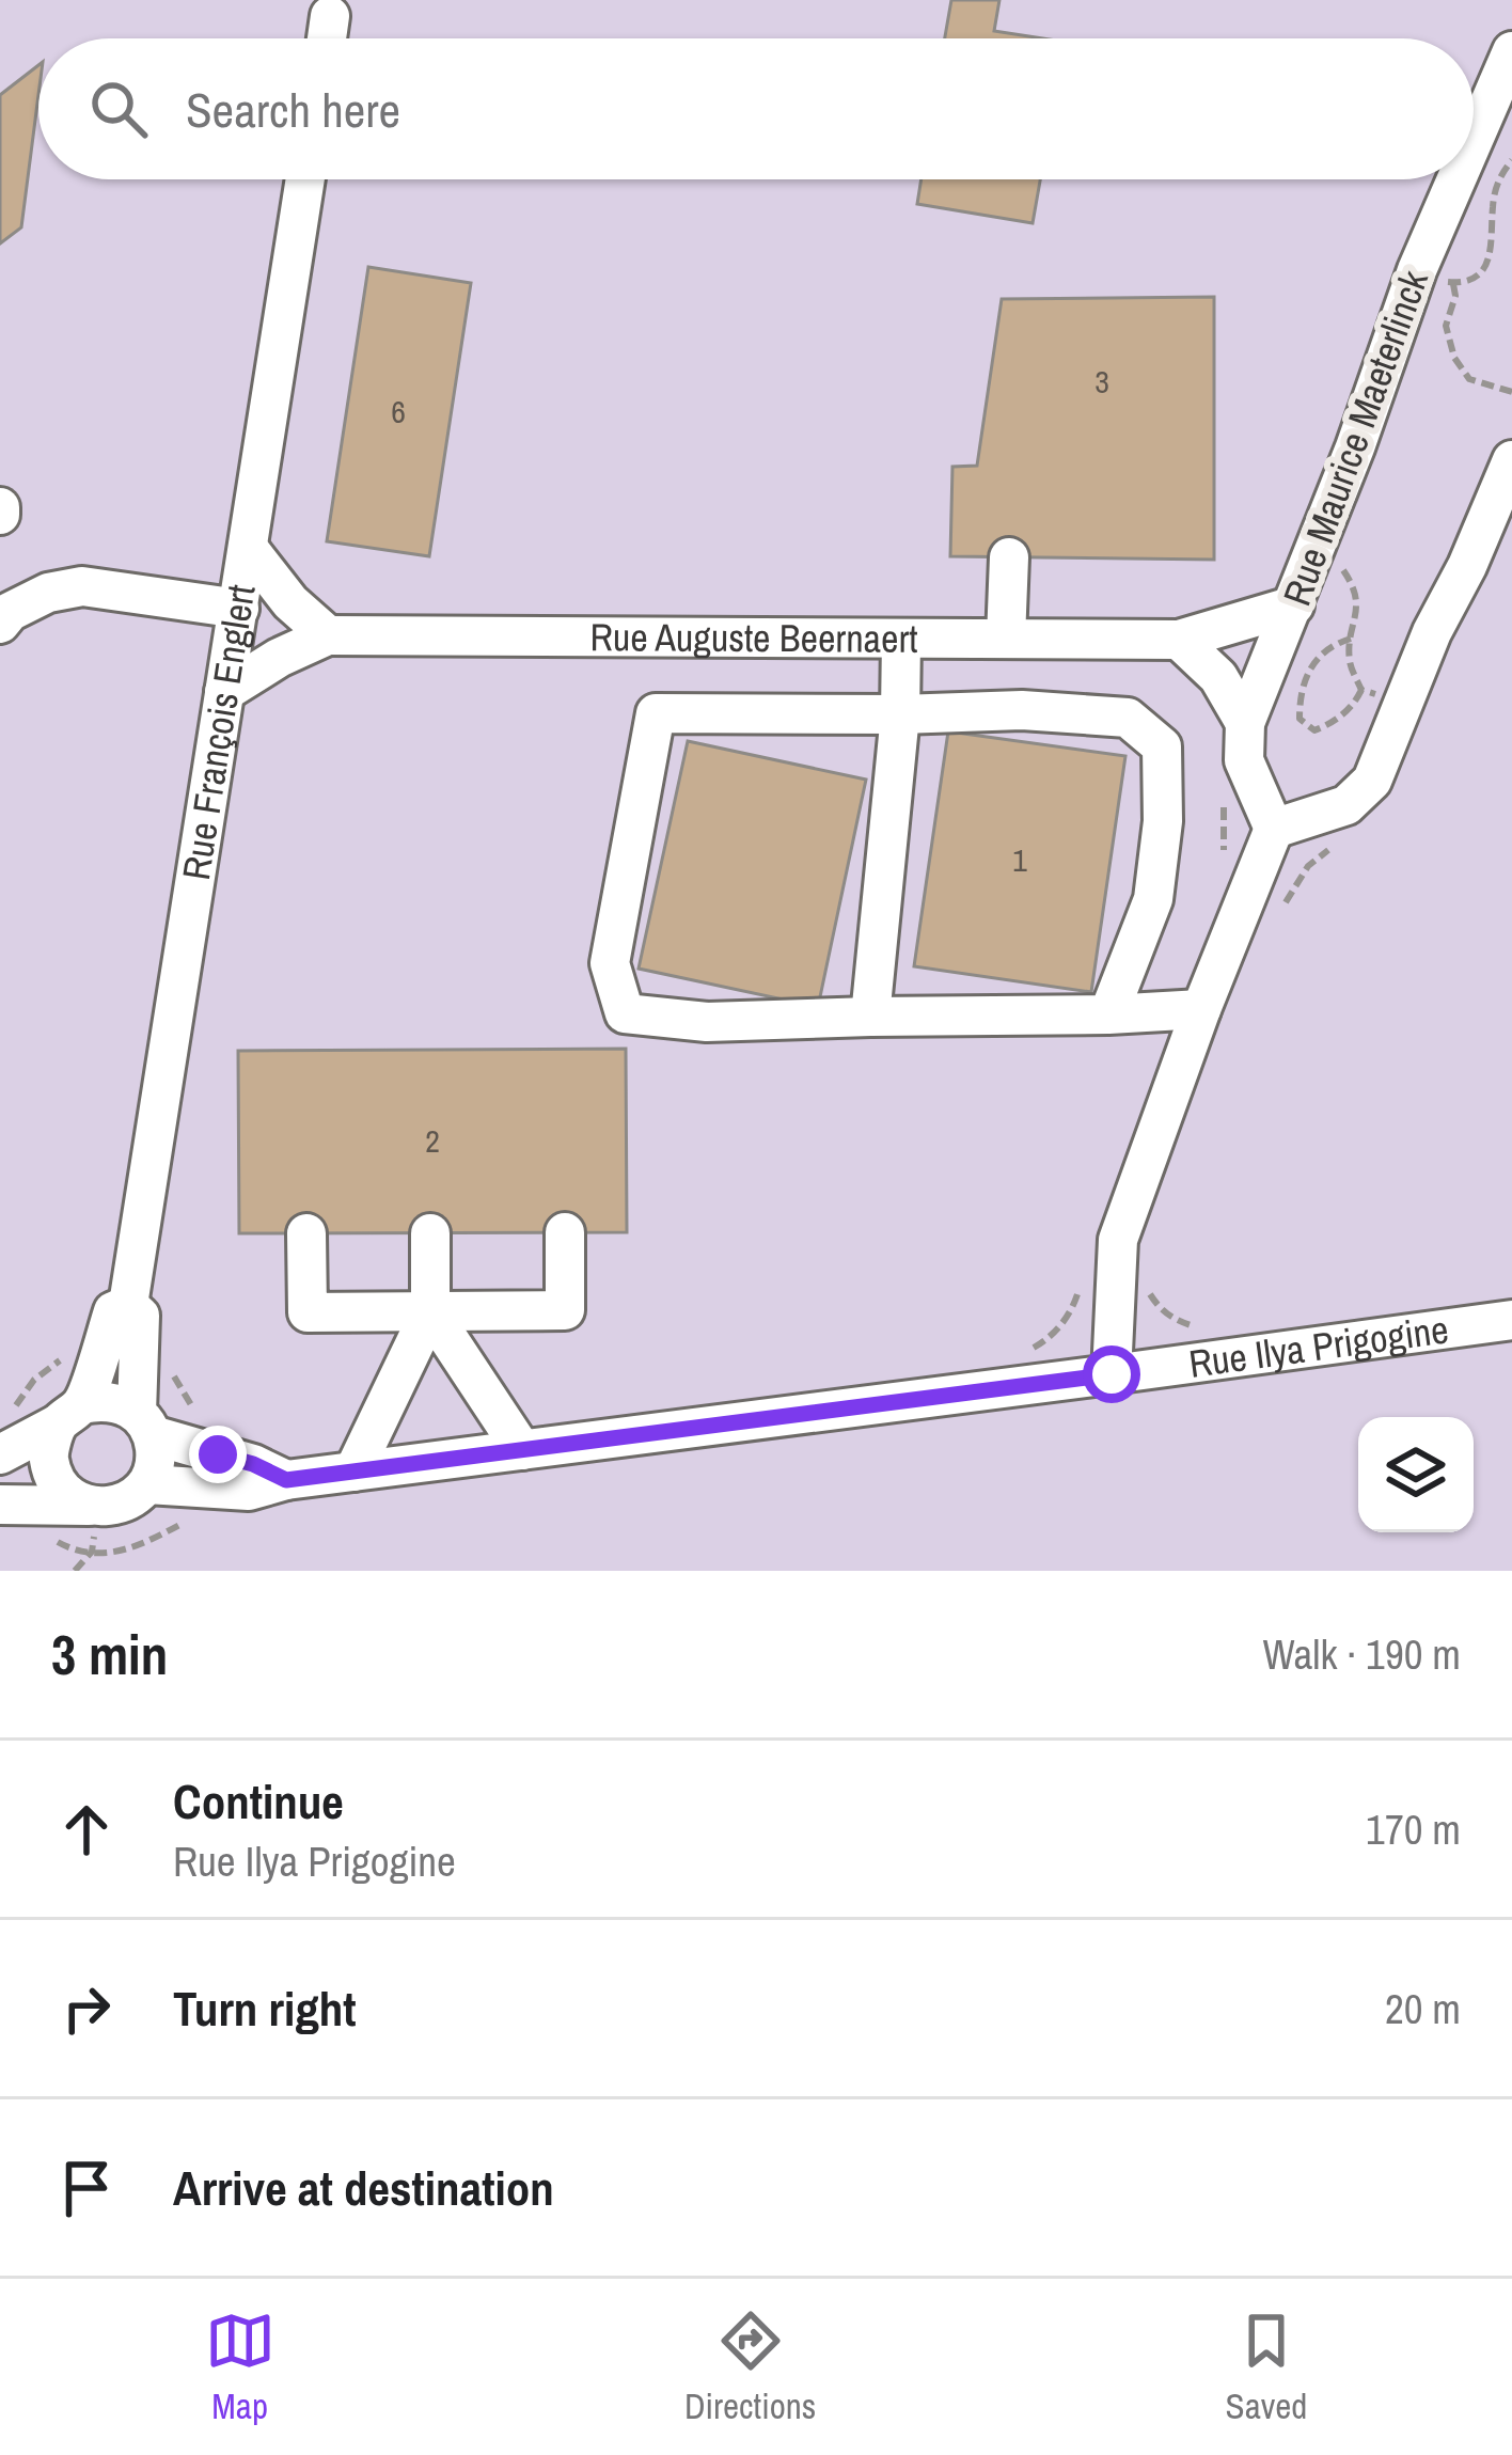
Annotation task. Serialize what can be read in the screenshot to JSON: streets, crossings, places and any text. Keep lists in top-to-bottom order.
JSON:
{
  "streets": {
    "street": [
      "Rue Maurice Maeterlinck",
      "Rue Auguste Beernaert",
      "Rue François Englert",
      "Rue Ilya Prigogine"
    ]
  },
  "crossings": [
    ["Rue Maurice Maeterlinck", "Rue Auguste Beernaert"]
  ],
  "house_numbers": [
    "3",
    "6",
    "1",
    "2"
  ],
  "page": {
    "search": "Search here",
    "heading": ["3 min", "Walk · 190 m"],
    "list": [
      ["Continue", "Rue Ilya Prigogine", "170 m"],
      ["Turn right", "20 m"],
      "Arrive at destination"
    ],
    "nav": ["Map", "Directions", "Saved"]
  }
}
